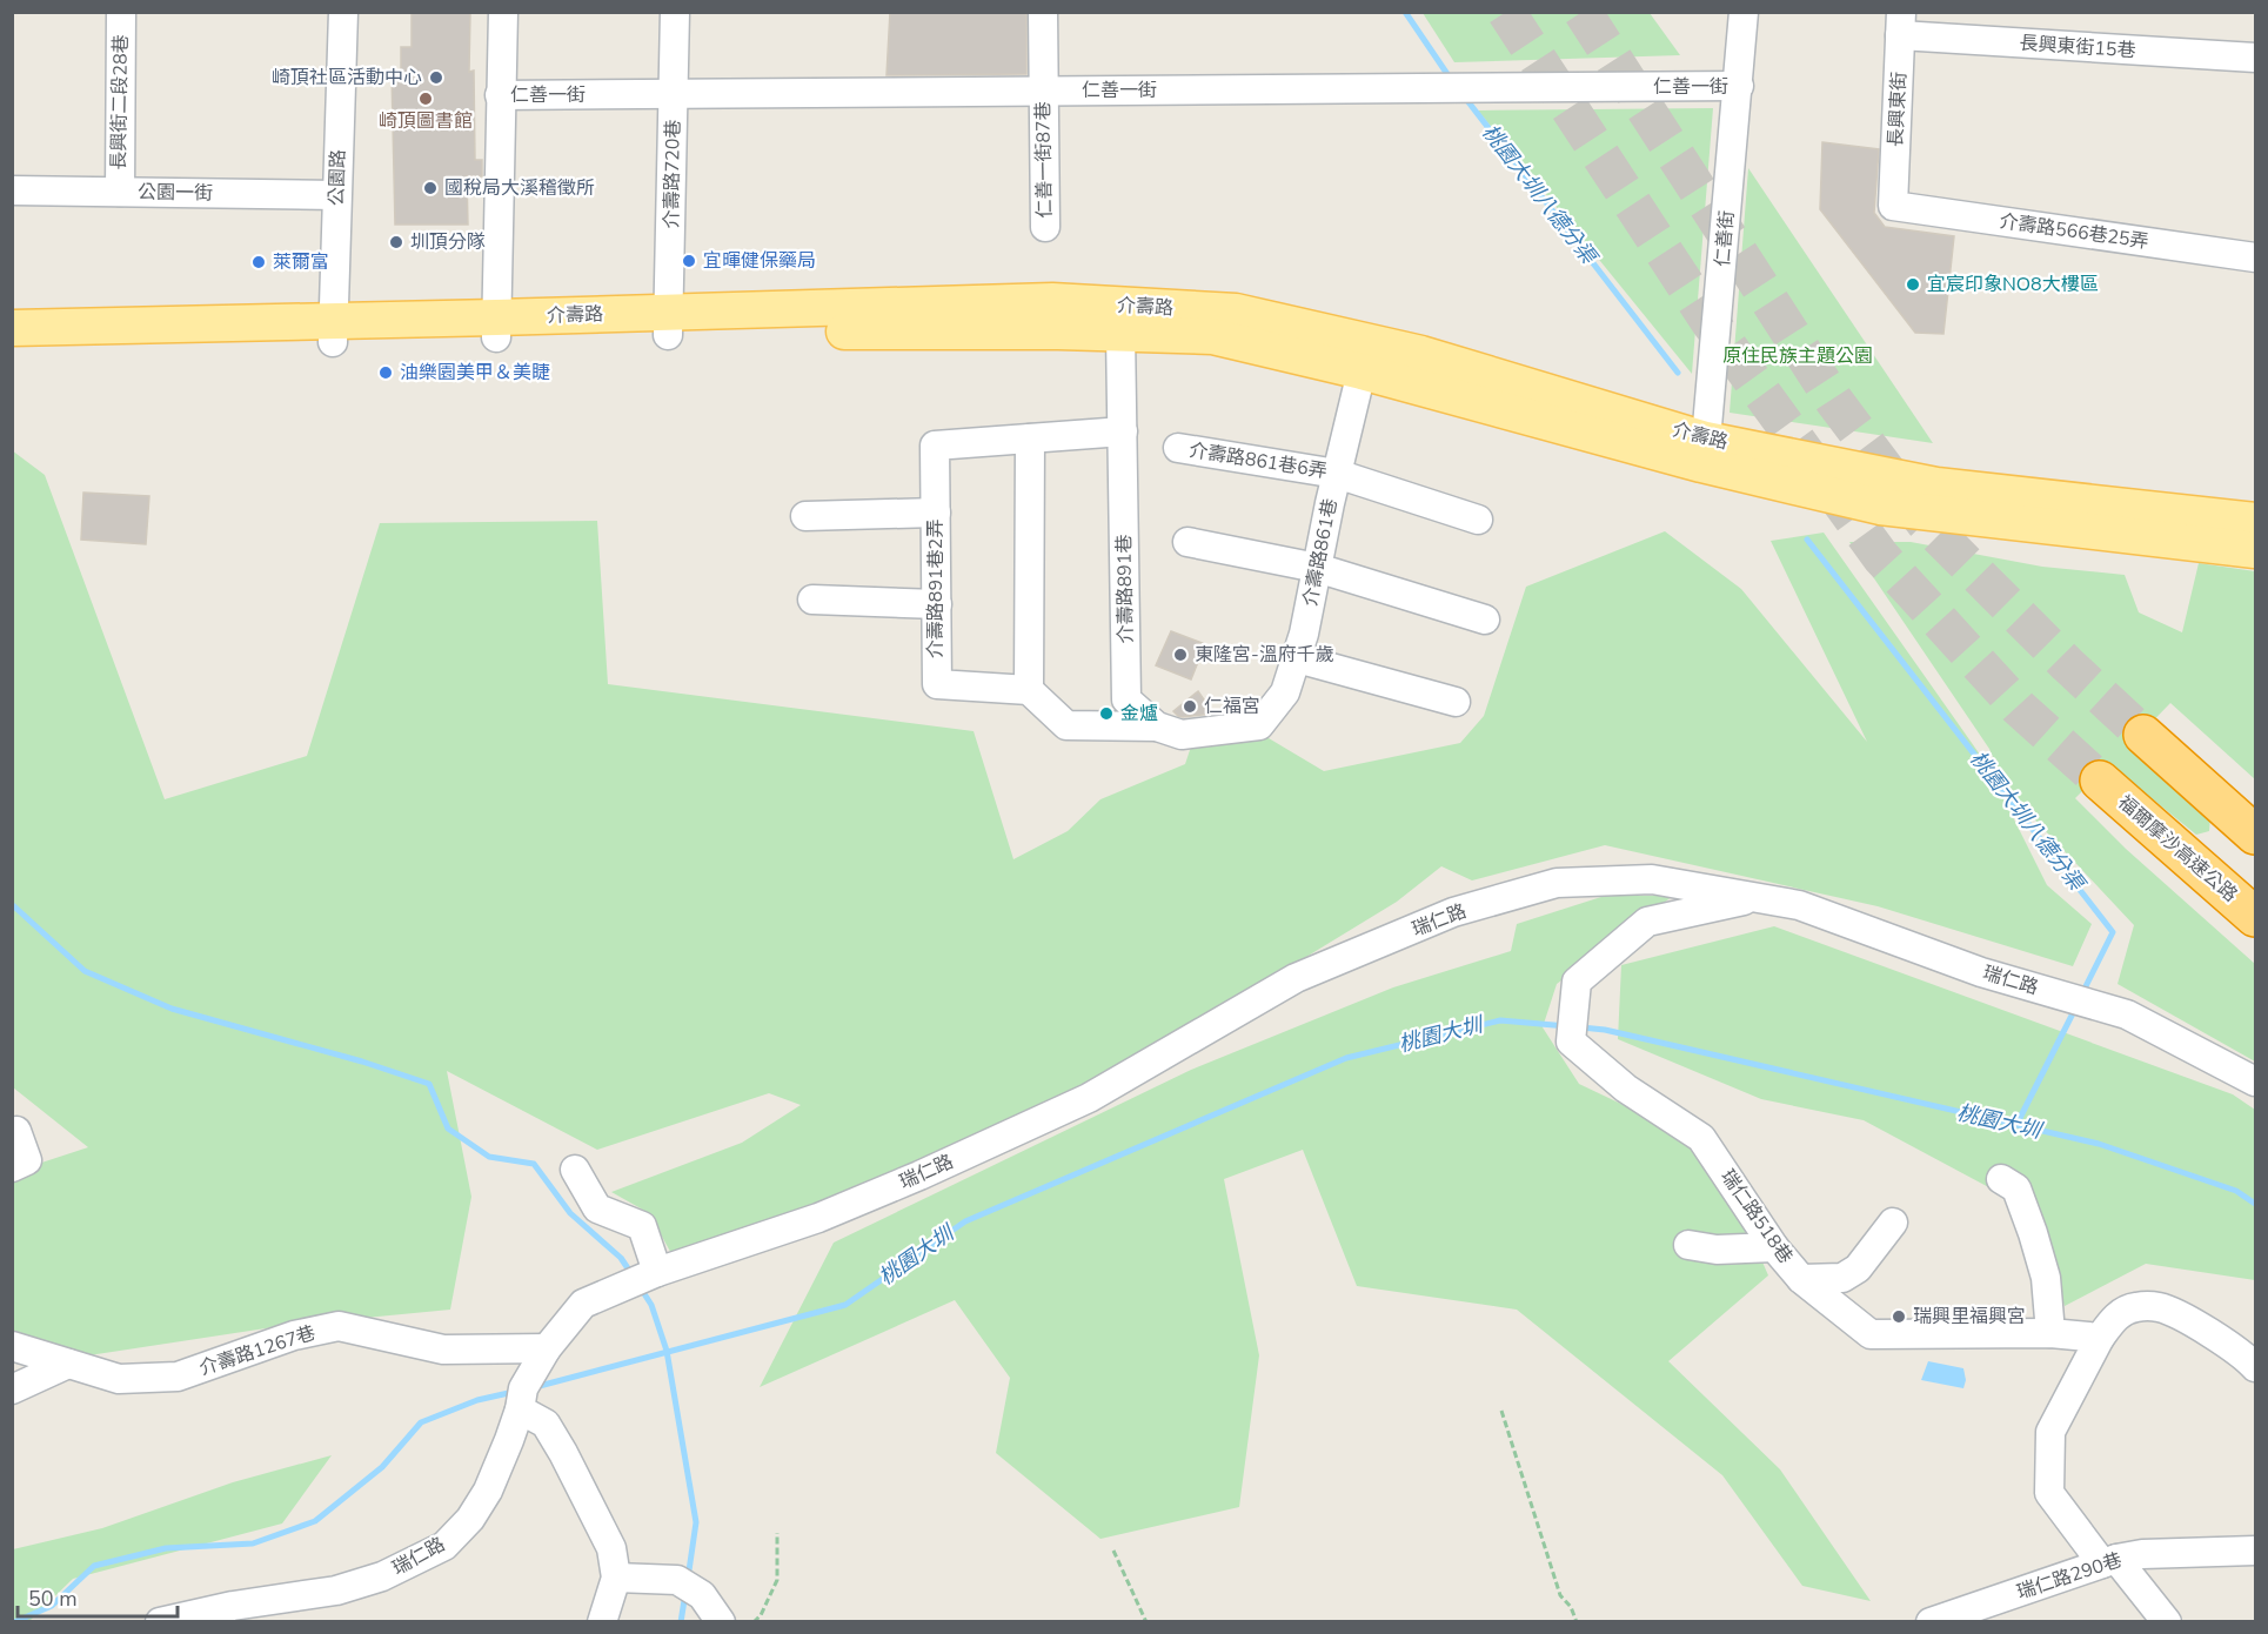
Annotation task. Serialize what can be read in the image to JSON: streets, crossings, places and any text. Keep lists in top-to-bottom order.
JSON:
{
  "streets": {
    "highway": ["福爾摩沙高速公路"],
    "main road": ["介壽路"],
    "street": [
      "長興東街15巷",
      "仁善一街",
      "長興街二段28巷",
      "長興東街",
      "仁善一街87巷",
      "介壽路720巷",
      "公園路",
      "公園一街",
      "介壽路566巷25弄",
      "仁善街",
      "介壽路861巷6弄",
      "介壽路861巷",
      "介壽路891巷2弄",
      "介壽路891巷",
      "瑞仁路",
      "瑞仁路518巷",
      "介壽路1267巷",
      "瑞仁路290巷"
    ]
  },
  "crossings": [
    ["長興東街15巷", "長興東街"],
    ["仁善一街", "仁善一街87巷"],
    ["仁善一街", "介壽路720巷"],
    ["仁善一街", "仁善街"],
    ["長興街二段28巷", "公園一街"],
    ["長興東街", "介壽路566巷25弄"],
    ["介壽路720巷", "介壽路"],
    ["公園路", "公園一街"],
    ["公園路", "介壽路"],
    ["仁善街", "介壽路"],
    ["介壽路", "介壽路861巷"],
    ["介壽路", "介壽路891巷"],
    ["介壽路861巷6弄", "介壽路861巷"],
    ["介壽路861巷", "介壽路891巷"],
    ["瑞仁路", "瑞仁路518巷"],
    ["瑞仁路", "介壽路1267巷"]
  ],
  "water": ["桃園大圳八德分渠", "桃園大圳"],
  "parks": ["原住民族主題公園"],
  "places": [
    "崎頂社區活動中心",
    "崎頂圖書館",
    "國稅局大溪稽徵所",
    "圳頂分隊",
    "宜暉健保藥局",
    "萊爾富",
    "宜宸印象NO8大樓區",
    "油樂園美甲＆美睫",
    "東隆宮-溫府千歲",
    "仁福宮",
    "金爐",
    "瑞興里福興宮"
  ],
  "scale_bar": "50 m"
}
